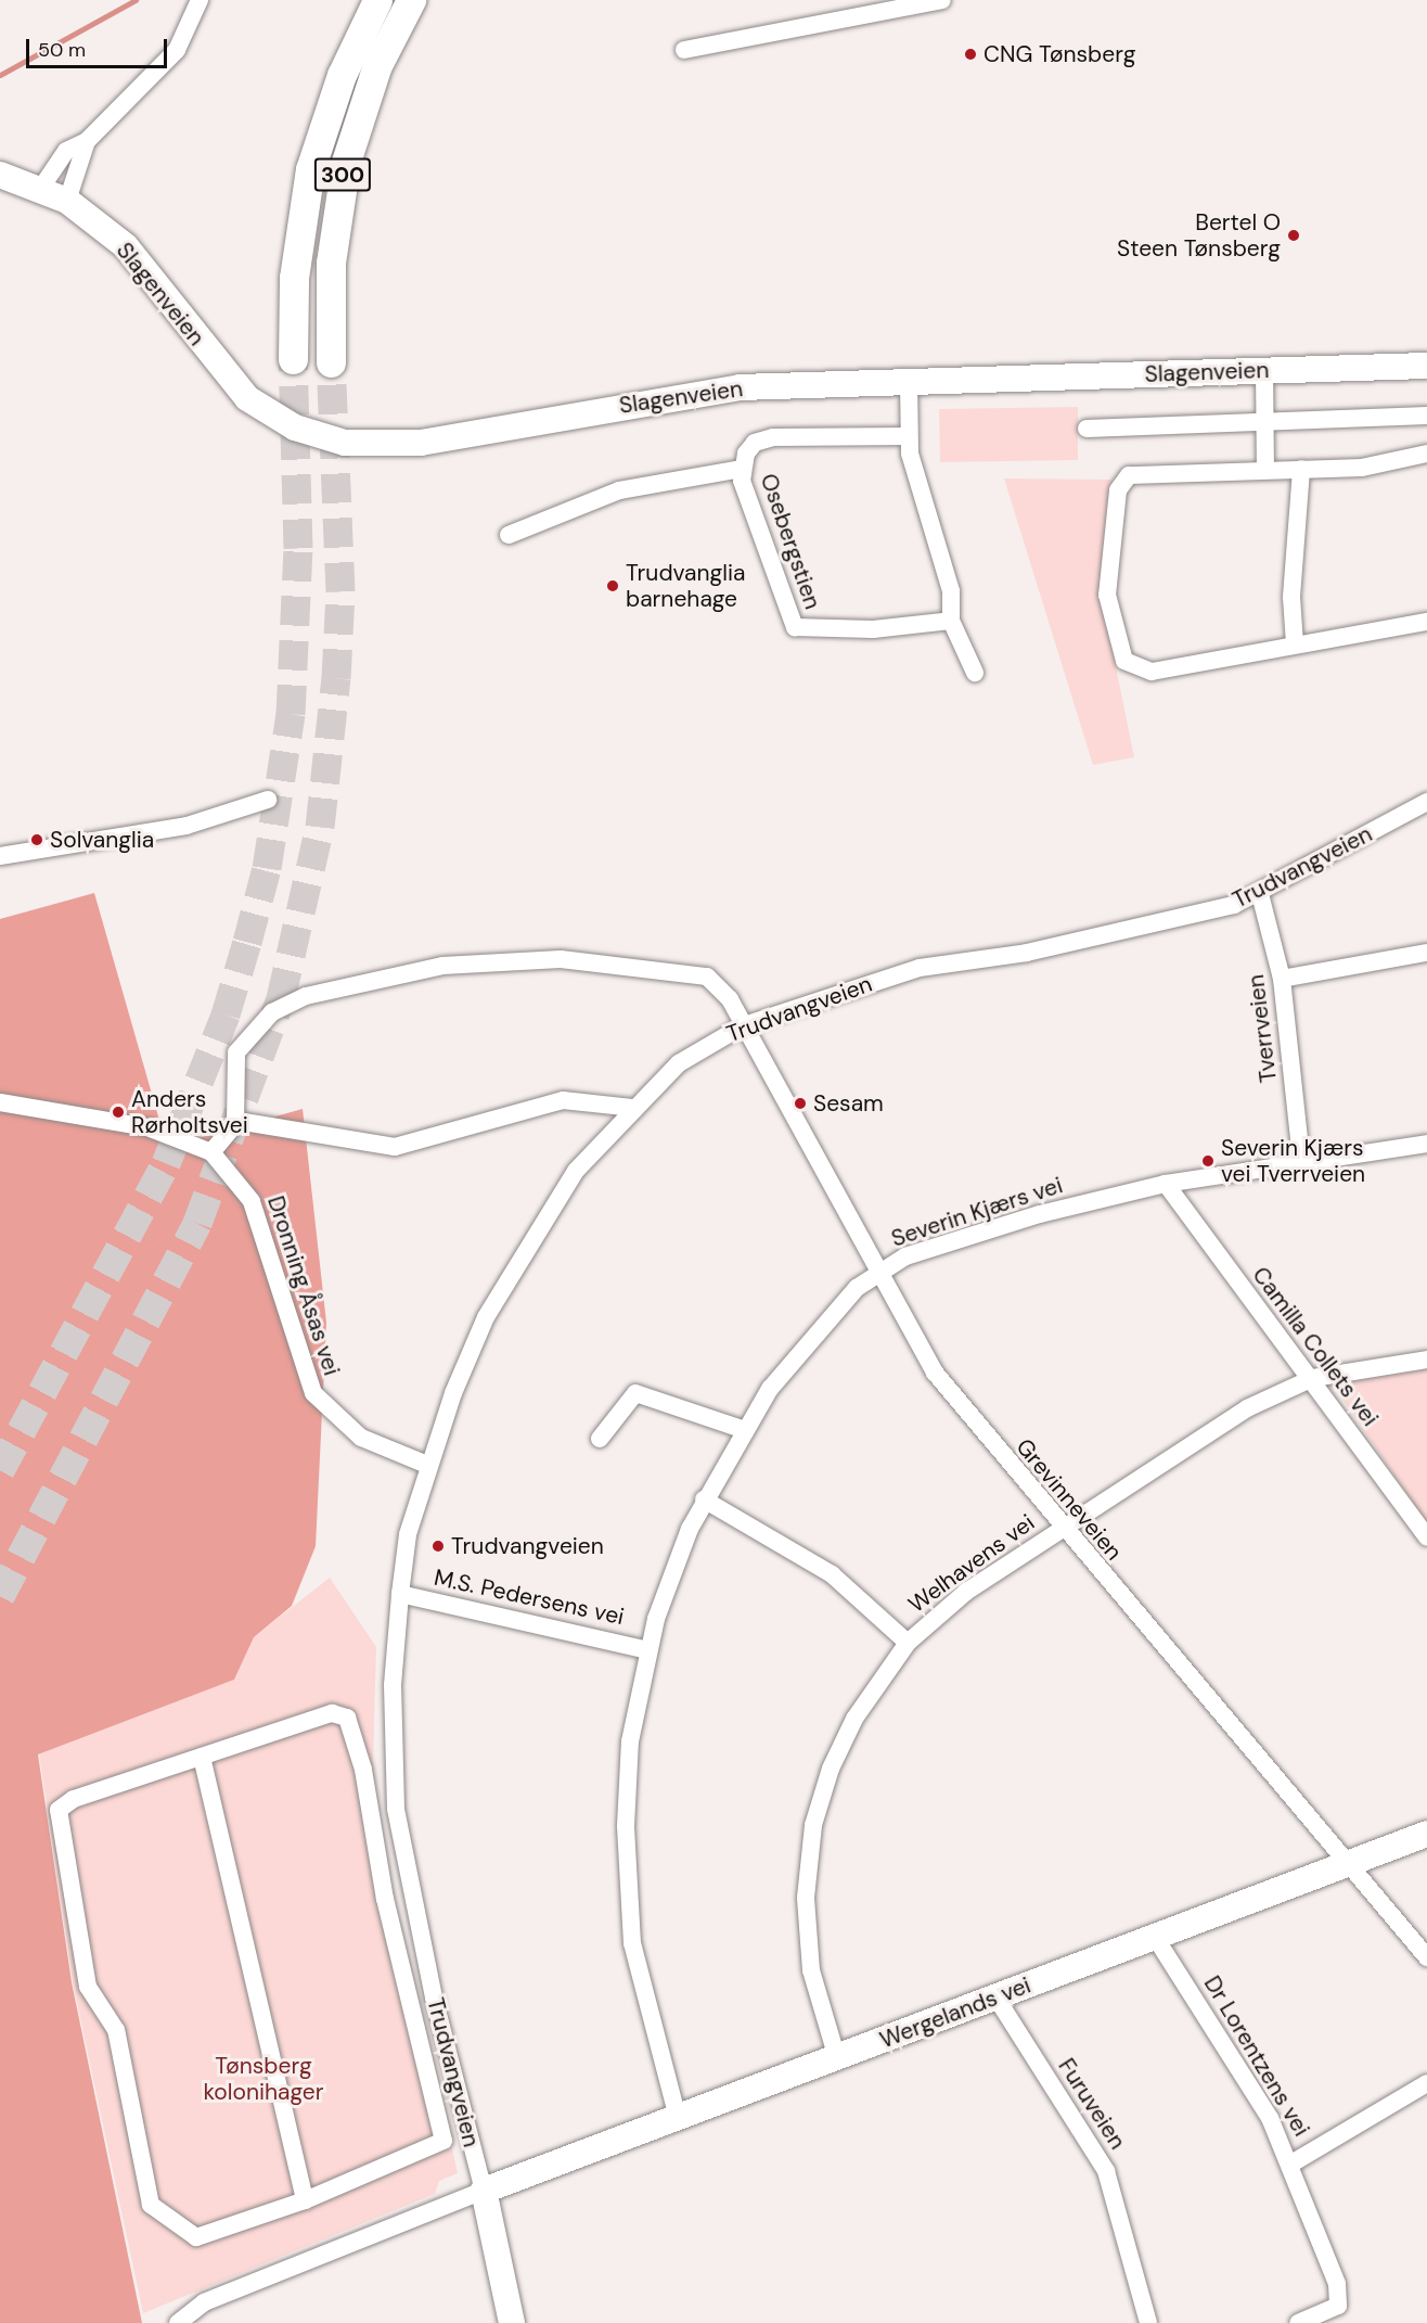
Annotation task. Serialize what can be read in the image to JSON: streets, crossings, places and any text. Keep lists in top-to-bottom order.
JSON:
{
  "streets": {
    "main road": [
      "300",
      "Slagenveien",
      "Trudvangveien",
      "Wergelands vei"
    ],
    "street": [
      "Osebergstien",
      "Tverrveien",
      "Severin Kjærs vei",
      "Dronning Åsas vei",
      "Camilla Collets vei",
      "Grevinneveien",
      "Welhavens vei",
      "M.S. Pedersens vei",
      "Dr Lorentzens vei",
      "Furuveien"
    ]
  },
  "crossings": [
    ["Trudvangveien", "Tverrveien"],
    ["Trudvangveien", "Dronning Åsas vei"],
    ["Trudvangveien", "Grevinneveien"],
    ["Trudvangveien", "M.S. Pedersens vei"],
    ["Trudvangveien", "Wergelands vei"],
    ["Tverrveien", "Severin Kjærs vei"],
    ["Severin Kjærs vei", "Camilla Collets vei"],
    ["Severin Kjærs vei", "Grevinneveien"],
    ["Severin Kjærs vei", "M.S. Pedersens vei"],
    ["Severin Kjærs vei", "Wergelands vei"],
    ["Camilla Collets vei", "Welhavens vei"],
    ["Grevinneveien", "Welhavens vei"],
    ["Grevinneveien", "Wergelands vei"],
    ["Welhavens vei", "Wergelands vei"],
    ["Wergelands vei", "Dr Lorentzens vei"],
    ["Wergelands vei", "Furuveien"]
  ],
  "parks": ["Tønsberg kolonihager"],
  "places": [
    "CNG Tønsberg",
    "Bertel O Steen Tønsberg",
    "Trudvanglia barnehage",
    "Solvanglia",
    "Sesam",
    "Anders Rørholtsvei",
    "Severin Kjærs vei Tverrveien",
    "Trudvangveien"
  ],
  "scale_bar": "50 m"
}
